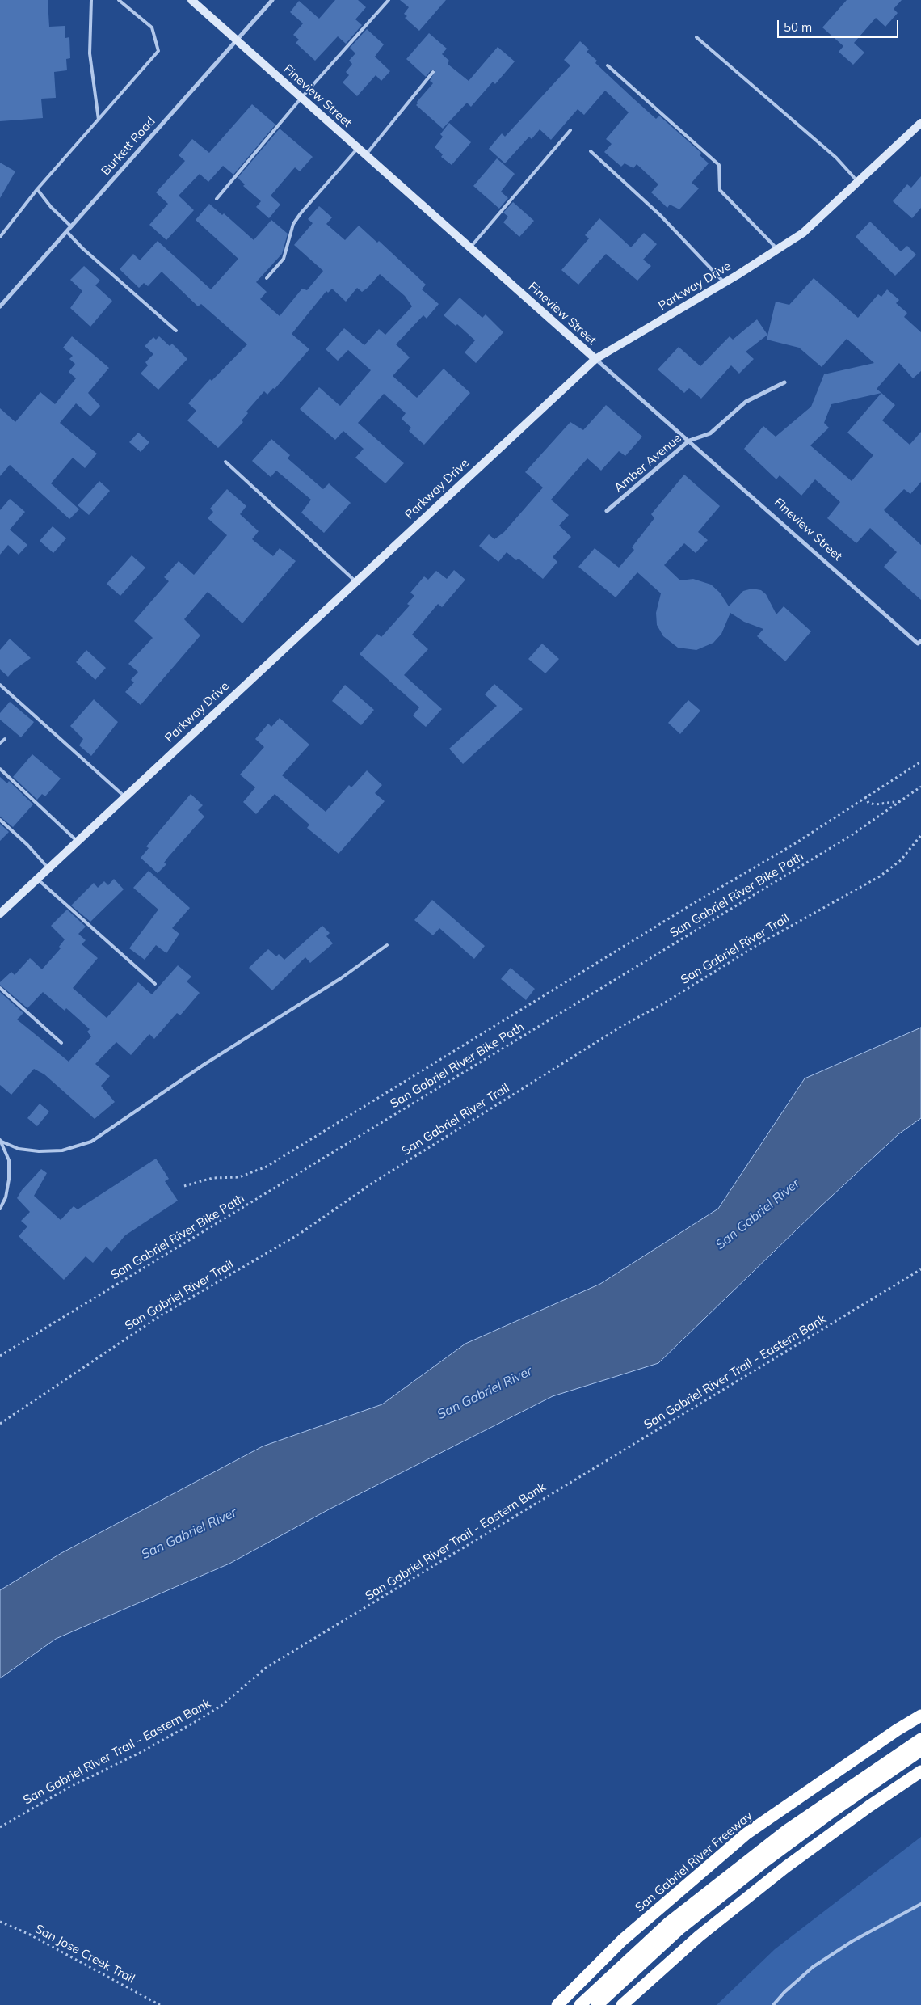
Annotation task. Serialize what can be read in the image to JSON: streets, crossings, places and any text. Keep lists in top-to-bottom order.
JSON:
{
  "streets": {
    "highway": ["San Gabriel River Freeway"],
    "street": [
      "Fineview Street",
      "Burkett Road",
      "Parkway Drive",
      "Amber Avenue"
    ],
    "path": [
      "San Gabriel River Bike Path",
      "San Gabriel River Trail",
      "San Gabriel River Trail - Eastern Bank",
      "San Jose Creek Trail"
    ]
  },
  "crossings": [
    ["Fineview Street", "Burkett Road"],
    ["Fineview Street", "Parkway Drive"],
    ["Fineview Street", "Amber Avenue"]
  ],
  "water": ["San Gabriel River"],
  "scale_bar": "50 m"
}
